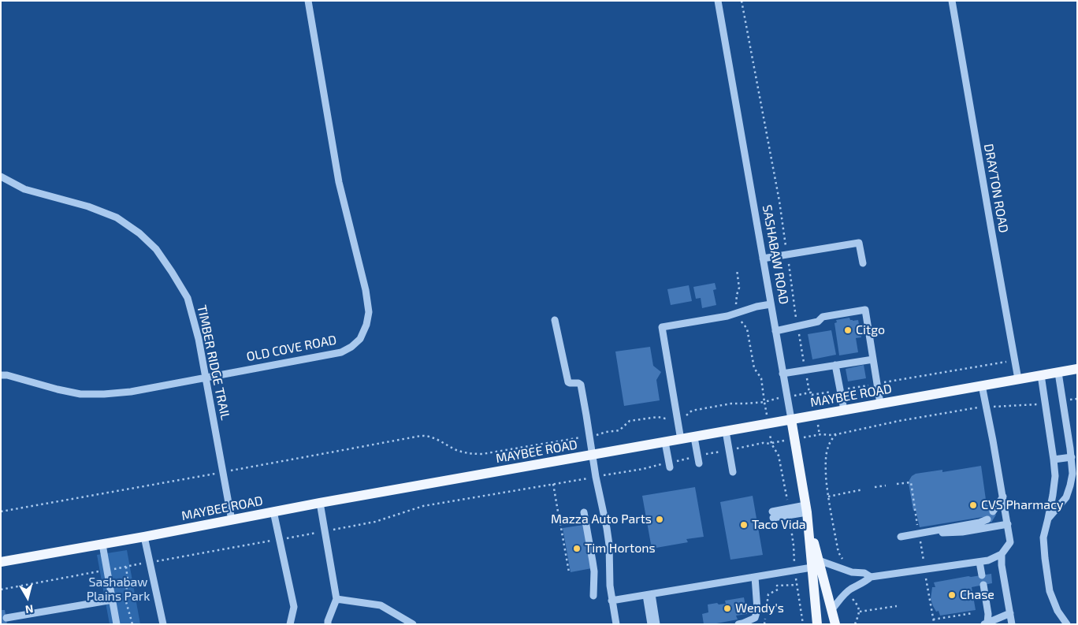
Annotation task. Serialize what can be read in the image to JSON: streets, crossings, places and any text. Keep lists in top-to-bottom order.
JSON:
{
  "streets": {
    "main road": ["SASHABAW ROAD", "MAYBEE ROAD"],
    "street": ["DRAYTON ROAD", "OLD COVE ROAD", "TIMBER RIDGE TRAIL"]
  },
  "crossings": [
    ["DRAYTON ROAD", "MAYBEE ROAD"],
    ["SASHABAW ROAD", "MAYBEE ROAD"],
    ["OLD COVE ROAD", "TIMBER RIDGE TRAIL"],
    ["TIMBER RIDGE TRAIL", "MAYBEE ROAD"]
  ],
  "parks": ["Sashabaw Plains Park"],
  "places": [
    "Citgo",
    "CVS Pharmacy",
    "Mazza Auto Parts",
    "Taco Vida",
    "Tim Hortons",
    "Chase",
    "Wendy's"
  ],
  "north": "bottom"
}
